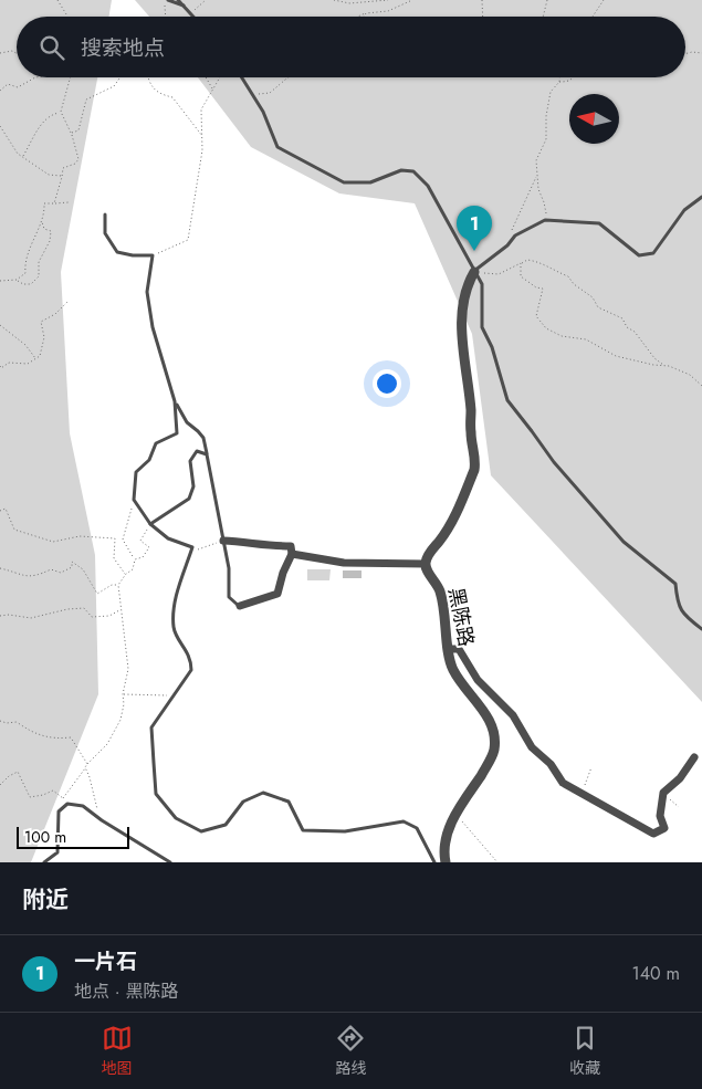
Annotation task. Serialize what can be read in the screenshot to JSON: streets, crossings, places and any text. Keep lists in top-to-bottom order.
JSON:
{
  "streets": {
    "street": ["黑陈路"]
  },
  "scale_bar": "100 m",
  "north": "left",
  "page": {
    "search": "搜索地点",
    "pins": "1",
    "scale": "100 m",
    "heading": "附近",
    "list": [
      {
        "mark": "1",
        "name": "一片石",
        "note": "地点 · 黑陈路",
        "value": "140 m"
      }
    ],
    "nav": ["地图", "路线", "收藏"]
  }
}
